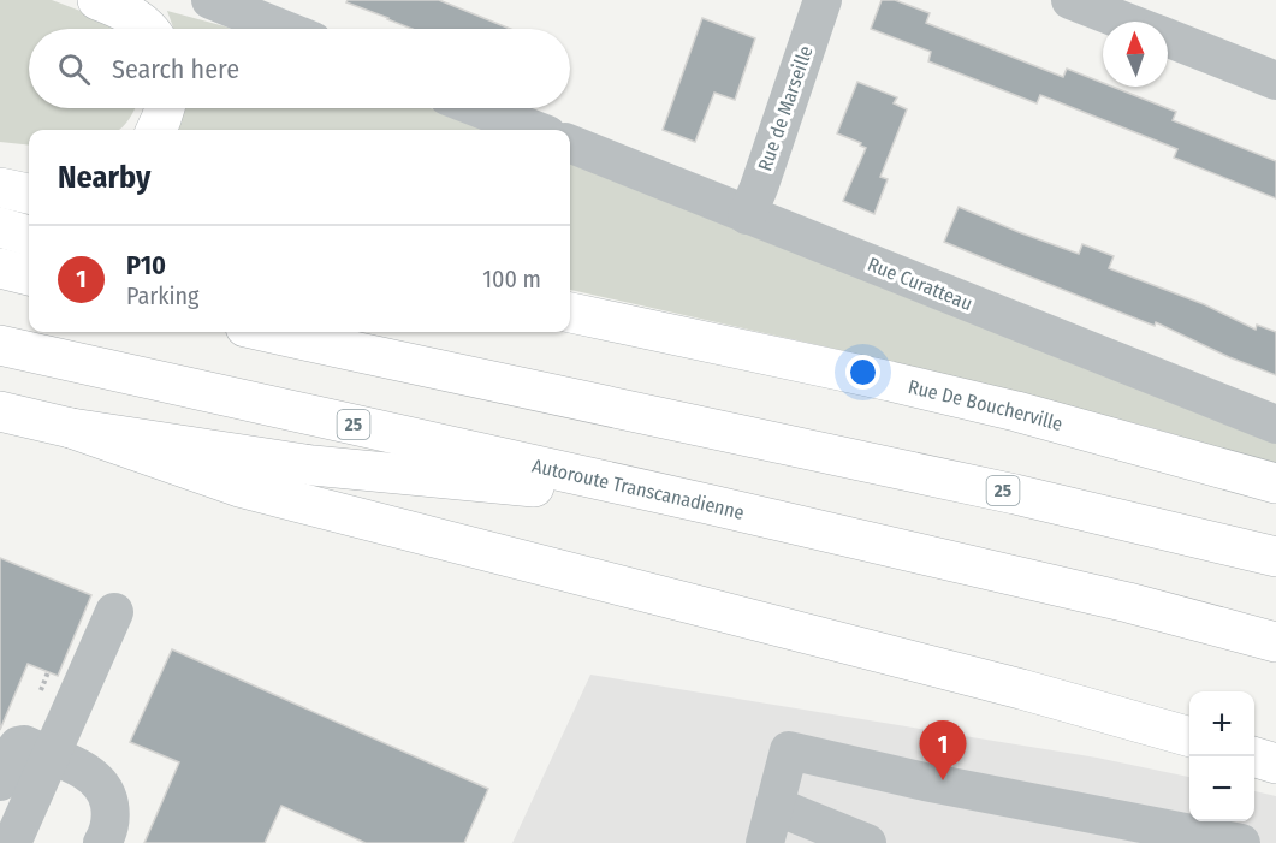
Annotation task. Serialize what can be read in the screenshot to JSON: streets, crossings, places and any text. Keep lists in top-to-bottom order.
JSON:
{
  "streets": {
    "main road": ["Rue De Boucherville", "25", "Autoroute Transcanadienne"],
    "street": ["Rue de Marseille", "Rue Curatteau"]
  },
  "crossings": [
    ["Rue de Marseille", "Rue Curatteau"]
  ],
  "north": "top",
  "page": {
    "search": "Search here",
    "heading": "Nearby",
    "list": [
      {
        "mark": "1",
        "name": "P10",
        "note": "Parking",
        "value": "100 m"
      }
    ],
    "map_buttons": ["+", "−"],
    "pins": "1"
  }
}
